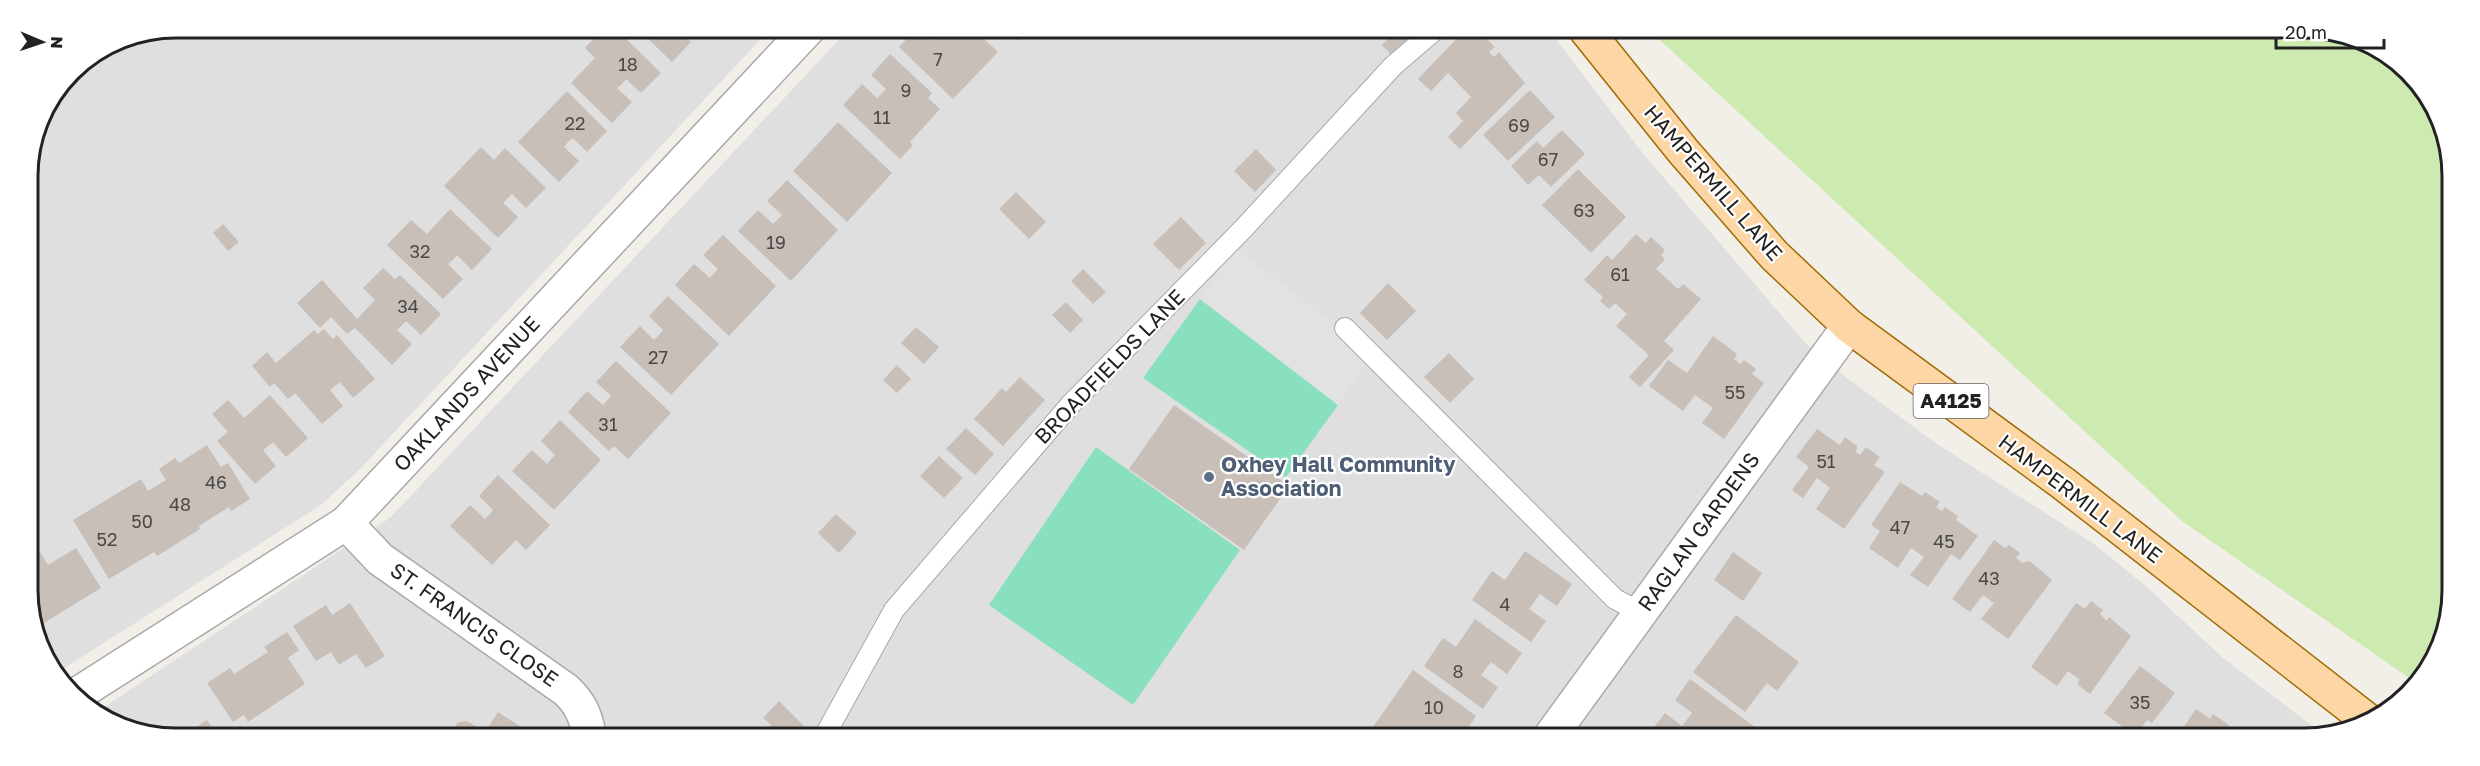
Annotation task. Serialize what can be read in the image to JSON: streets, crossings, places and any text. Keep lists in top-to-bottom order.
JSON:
{
  "streets": {
    "main road": ["HAMPERMILL LANE", "A4125"],
    "street": ["OAKLANDS AVENUE", "RAGLAN GARDENS", "ST. FRANCIS CLOSE"],
    "lane": ["BROADFIELDS LANE"]
  },
  "crossings": [
    ["HAMPERMILL LANE", "RAGLAN GARDENS"],
    ["OAKLANDS AVENUE", "ST. FRANCIS CLOSE"]
  ],
  "places": ["Oxhey Hall Community Association"],
  "house_numbers": [
    "7",
    "18",
    "9",
    "11",
    "22",
    "69",
    "67",
    "63",
    "19",
    "32",
    "61",
    "34",
    "27",
    "55",
    "31",
    "51",
    "46",
    "48",
    "50",
    "47",
    "52",
    "45",
    "43",
    "4",
    "8",
    "35",
    "10"
  ],
  "scale_bar": "20 m",
  "north": "right"
}
